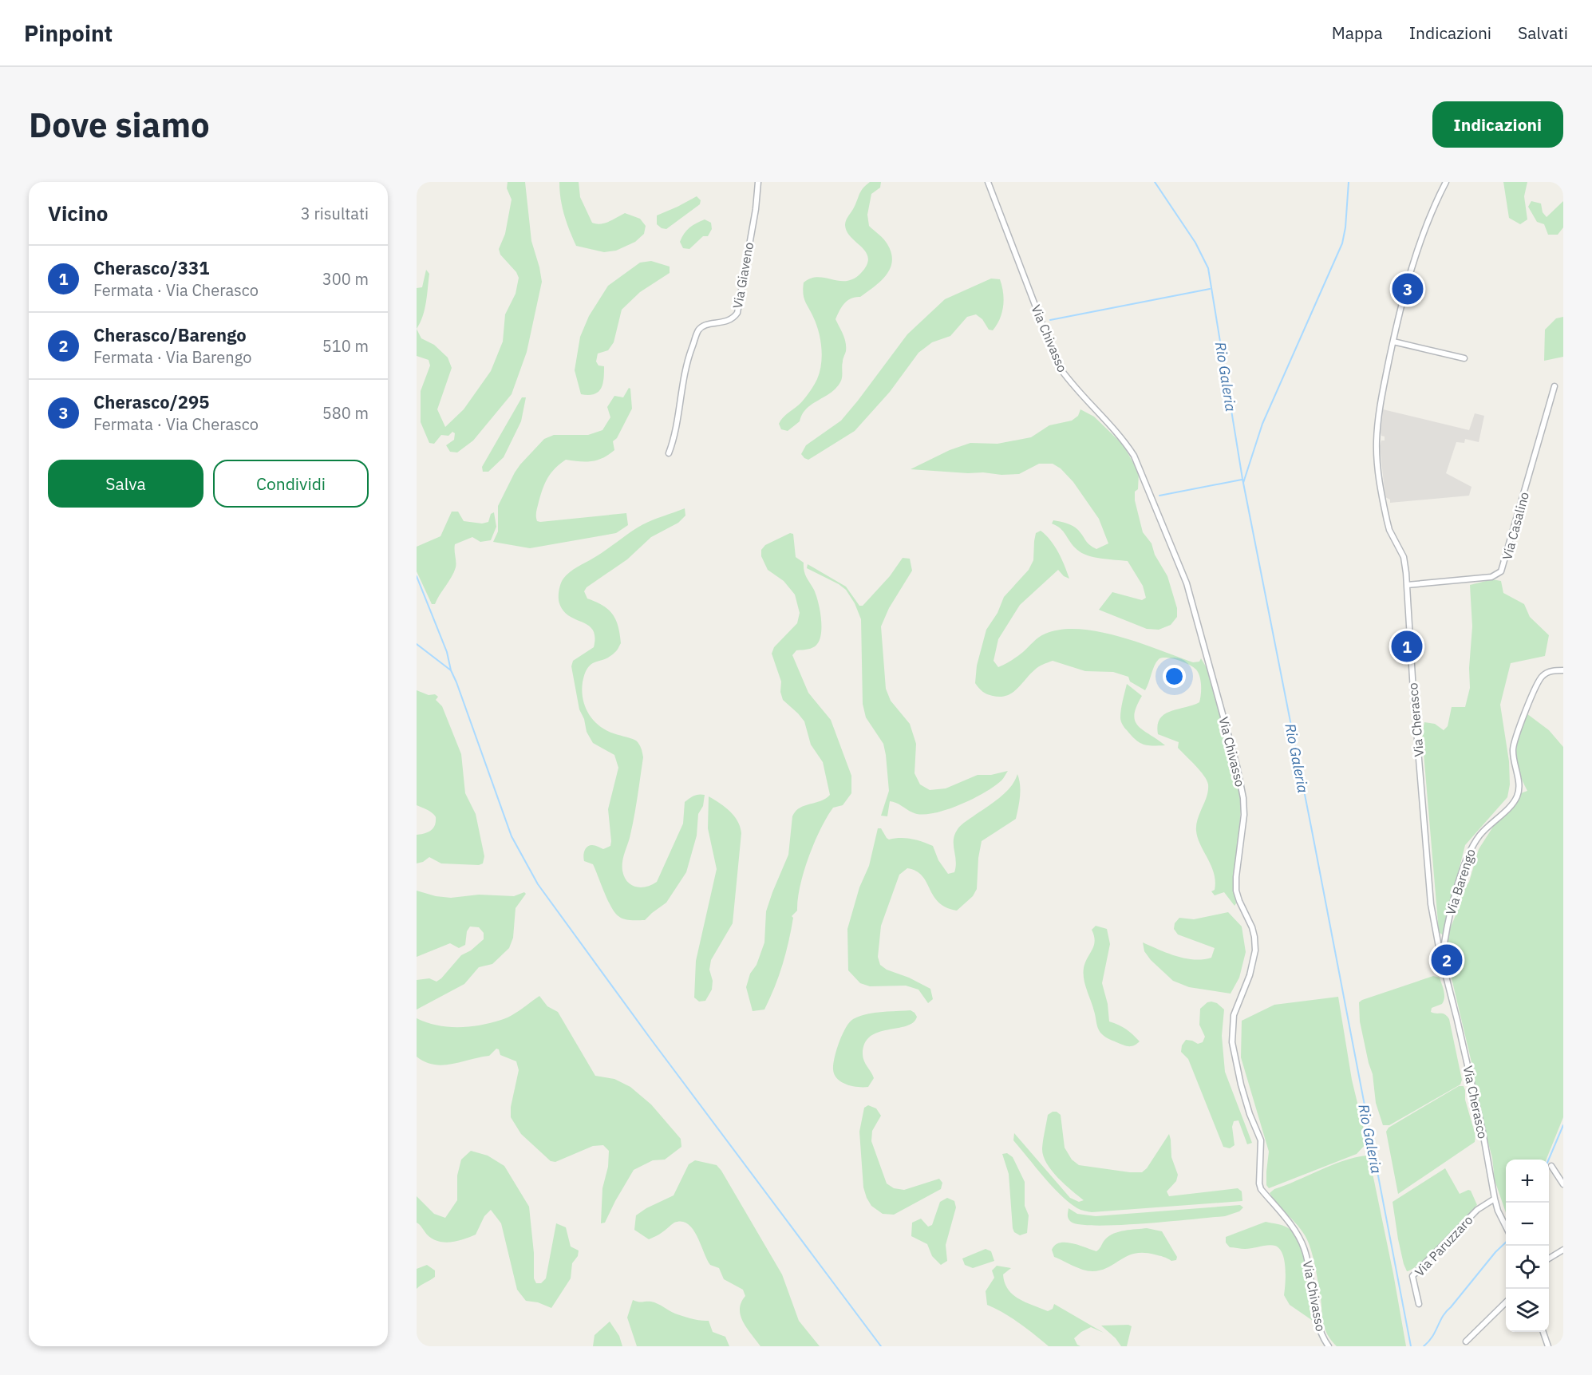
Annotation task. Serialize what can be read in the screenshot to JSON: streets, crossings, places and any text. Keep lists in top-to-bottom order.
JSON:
{
  "streets": {
    "street": [
      "Via Giaveno",
      "Via Chivasso",
      "Via Casalino",
      "Via Cherasco",
      "Via Barengo",
      "Via Paruzzaro"
    ]
  },
  "crossings": [
    ["Via Casalino", "Via Cherasco"],
    ["Via Cherasco", "Via Barengo"],
    ["Via Cherasco", "Via Paruzzaro"]
  ],
  "water": ["Rio Galeria"],
  "page": {
    "header": "Pinpoint",
    "nav": ["Mappa", "Indicazioni", "Salvati"],
    "buttons": [
      "Indicazioni",
      ["Salva", "Condividi"]
    ],
    "title": "Dove siamo",
    "heading": ["Vicino", "3 risultati"],
    "list": [
      {
        "mark": "1",
        "name": "Cherasco/331",
        "note": "Fermata · Via Cherasco",
        "value": "300 m"
      },
      {
        "mark": "2",
        "name": "Cherasco/Barengo",
        "note": "Fermata · Via Barengo",
        "value": "510 m"
      },
      {
        "mark": "3",
        "name": "Cherasco/295",
        "note": "Fermata · Via Cherasco",
        "value": "580 m"
      }
    ],
    "pins": ["3", "1", "2"],
    "map_buttons": ["+", "−"]
  }
}
